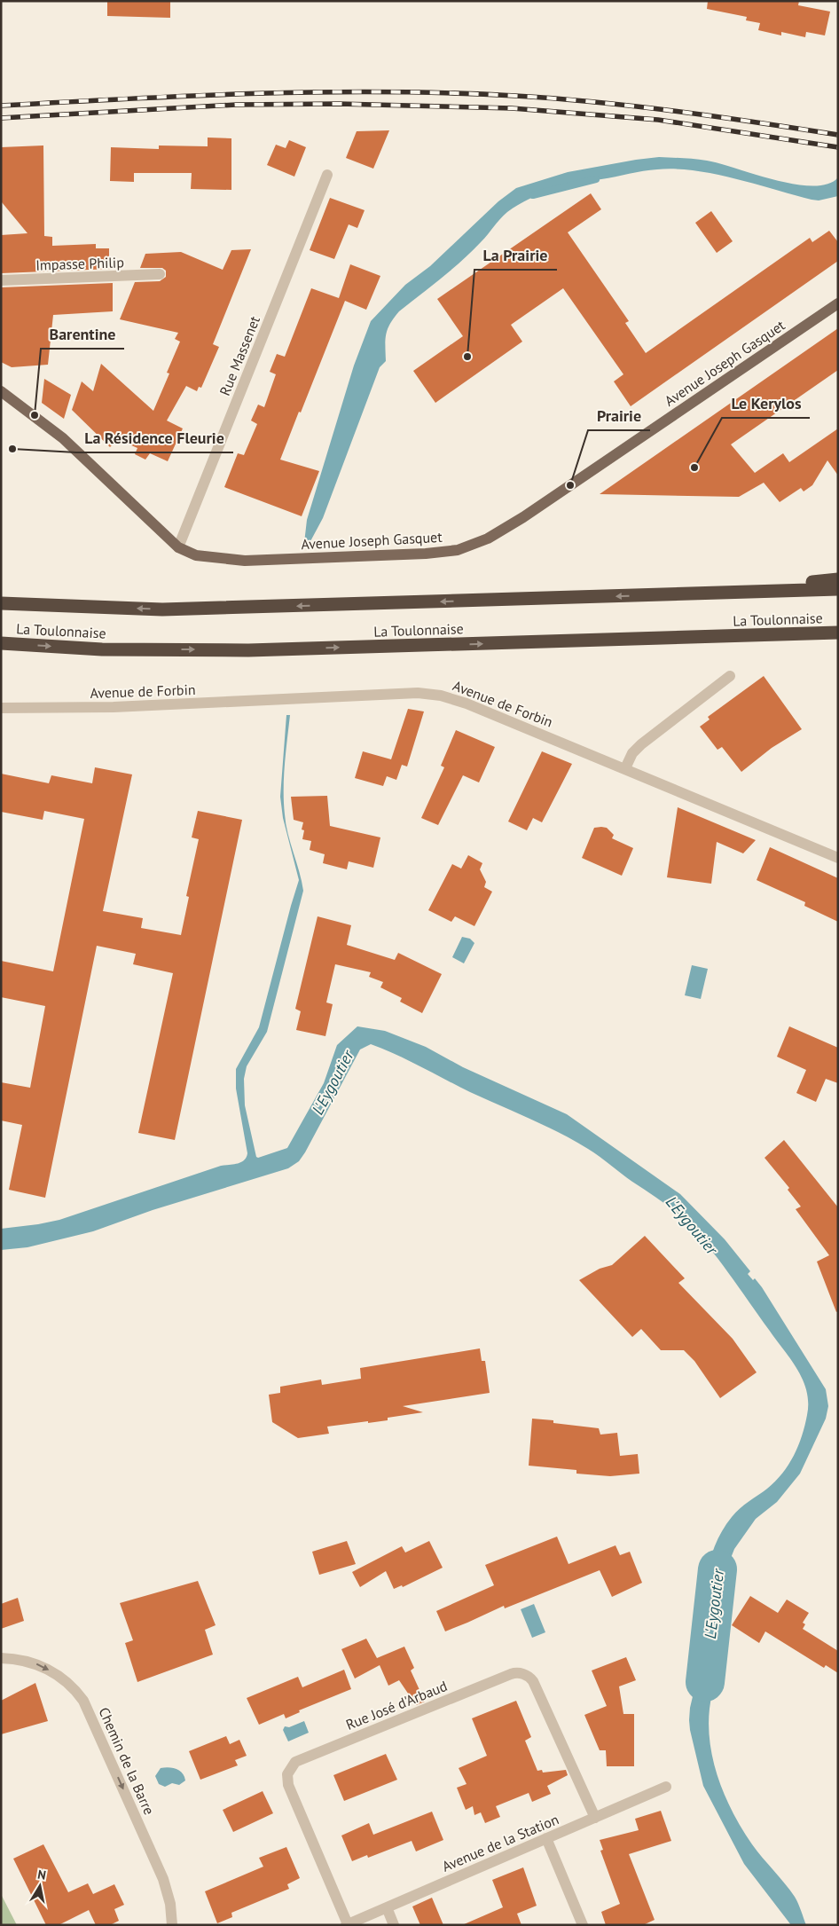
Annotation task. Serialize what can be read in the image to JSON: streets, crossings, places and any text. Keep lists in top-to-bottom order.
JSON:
{
  "streets": {
    "highway": ["La Toulonnaise"],
    "main road": ["Avenue Joseph Gasquet"],
    "street": [
      "Impasse Philip",
      "Rue Massenet",
      "Avenue de Forbin",
      "Rue José d'Arbaud",
      "Chemin de la Barre",
      "Avenue de la Station"
    ]
  },
  "crossings": [
    ["Rue Massenet", "Avenue Joseph Gasquet"],
    ["Rue José d'Arbaud", "Avenue de la Station"]
  ],
  "one_way": ["Chemin de la Barre"],
  "water": ["L'Eygoutier"],
  "places": [
    "La Prairie",
    "Barentine",
    "La Résidence Fleurie",
    "Le Kerylos",
    "Prairie"
  ],
  "north": "top"
}
